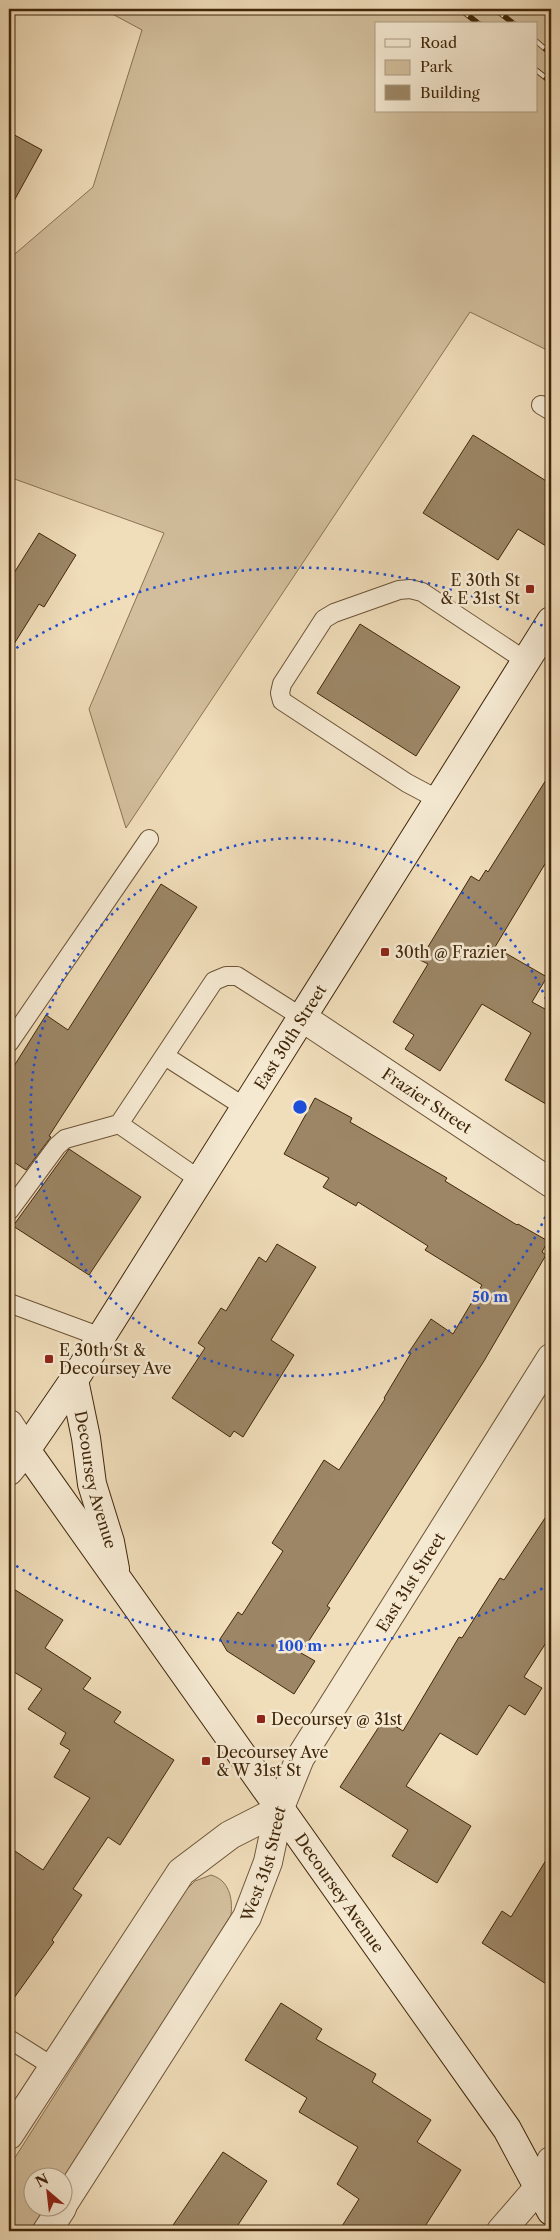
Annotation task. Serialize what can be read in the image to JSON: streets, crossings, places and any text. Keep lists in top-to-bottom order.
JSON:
{
  "streets": {
    "main road": [
      "East 30th Street",
      "Frazier Street",
      "Decoursey Avenue",
      "East 31st Street",
      "West 31st Street"
    ]
  },
  "crossings": [
    ["East 30th Street", "Frazier Street"],
    ["East 30th Street", "Decoursey Avenue"],
    ["Decoursey Avenue", "East 31st Street"],
    ["Decoursey Avenue", "West 31st Street"],
    ["East 31st Street", "West 31st Street"]
  ],
  "places": {
    "transit": [
      "E 30th St & E 31st St",
      "30th @ Frazier",
      "E 30th St & Decoursey Ave",
      "Decoursey @ 31st",
      "Decoursey Ave & W 31st St"
    ]
  },
  "legend": ["Road", "Park", "Building"],
  "north": "top left",
  "rings": ["50 m", "100 m"]
}
